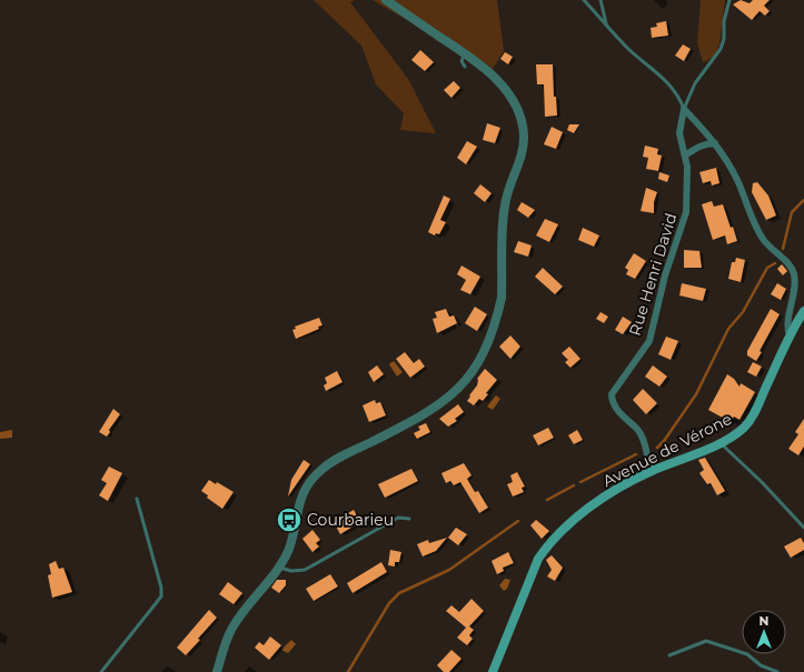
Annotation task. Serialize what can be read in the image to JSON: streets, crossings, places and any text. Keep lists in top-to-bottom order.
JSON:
{
  "streets": {
    "main road": ["Avenue de Vérone"],
    "street": ["Rue Henri David"]
  },
  "crossings": [
    ["Rue Henri David", "Avenue de Vérone"]
  ],
  "places": {
    "bus stop": ["Courbarieu"]
  },
  "north": "top"
}
